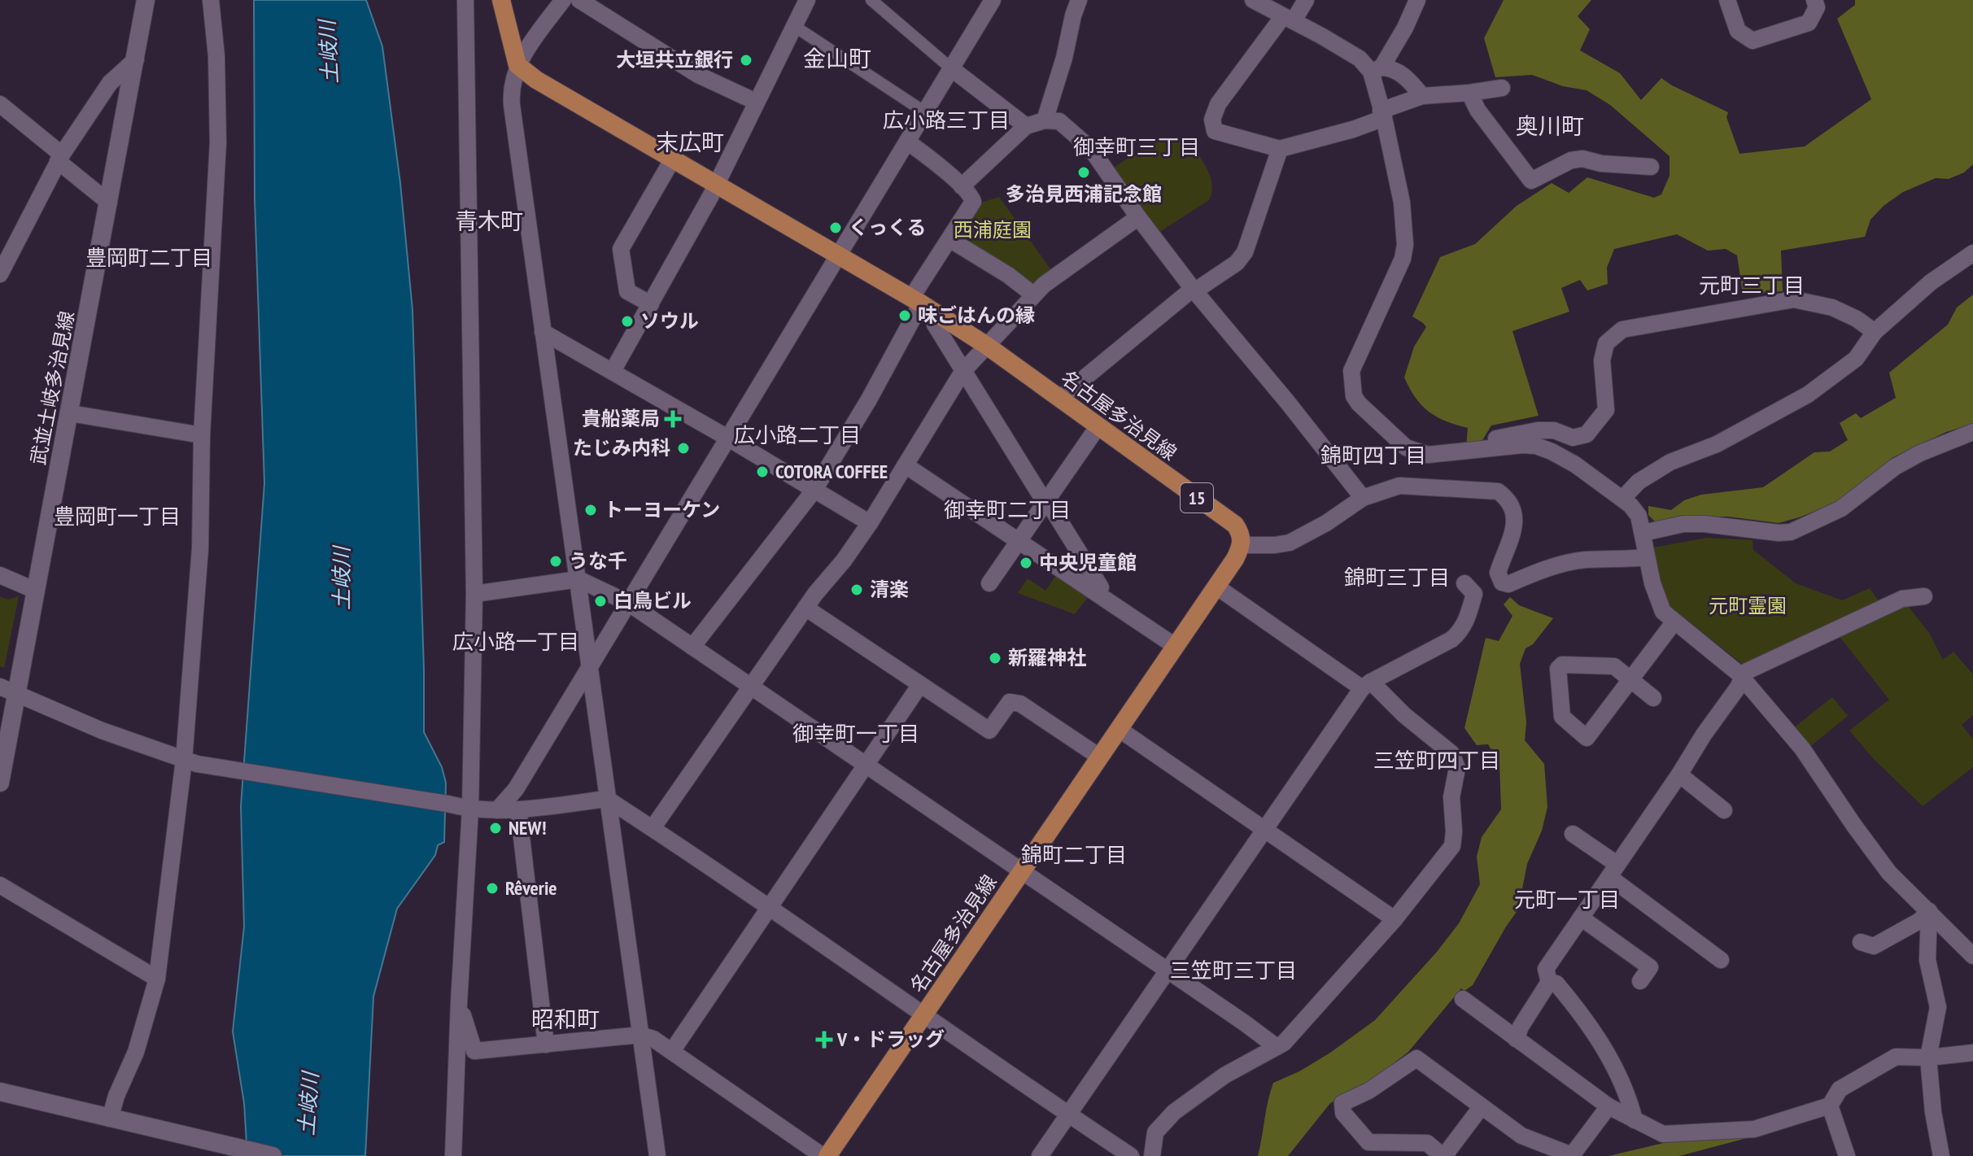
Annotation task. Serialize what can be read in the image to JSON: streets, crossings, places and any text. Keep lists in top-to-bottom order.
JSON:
{
  "streets": {
    "main road": ["武並土岐多治見線", "名古屋多治見線", "15"]
  },
  "districts": [
    "金山町",
    "広小路三丁目",
    "奥川町",
    "末広町",
    "御幸町三丁目",
    "青木町",
    "豊岡町二丁目",
    "元町三丁目",
    "広小路二丁目",
    "錦町四丁目",
    "御幸町二丁目",
    "豊岡町一丁目",
    "錦町三丁目",
    "広小路一丁目",
    "御幸町一丁目",
    "三笠町四丁目",
    "錦町二丁目",
    "元町一丁目",
    "三笠町三丁目",
    "昭和町"
  ],
  "water": ["土岐川"],
  "parks": ["西浦庭園", "元町霊園"],
  "places": {
    "other": [
      "大垣共立銀行",
      "多治見西浦記念館",
      "くっくる",
      "味ごはんの縁",
      "ソウル",
      "たじみ内科",
      "COTORA COFFEE",
      "トーヨーケン",
      "うな千",
      "中央児童館",
      "清楽",
      "白鳥ビル",
      "新羅神社",
      "NEW!",
      "Rêverie"
    ],
    "health": ["貴船薬局", "V・ドラッグ"]
  }
}
